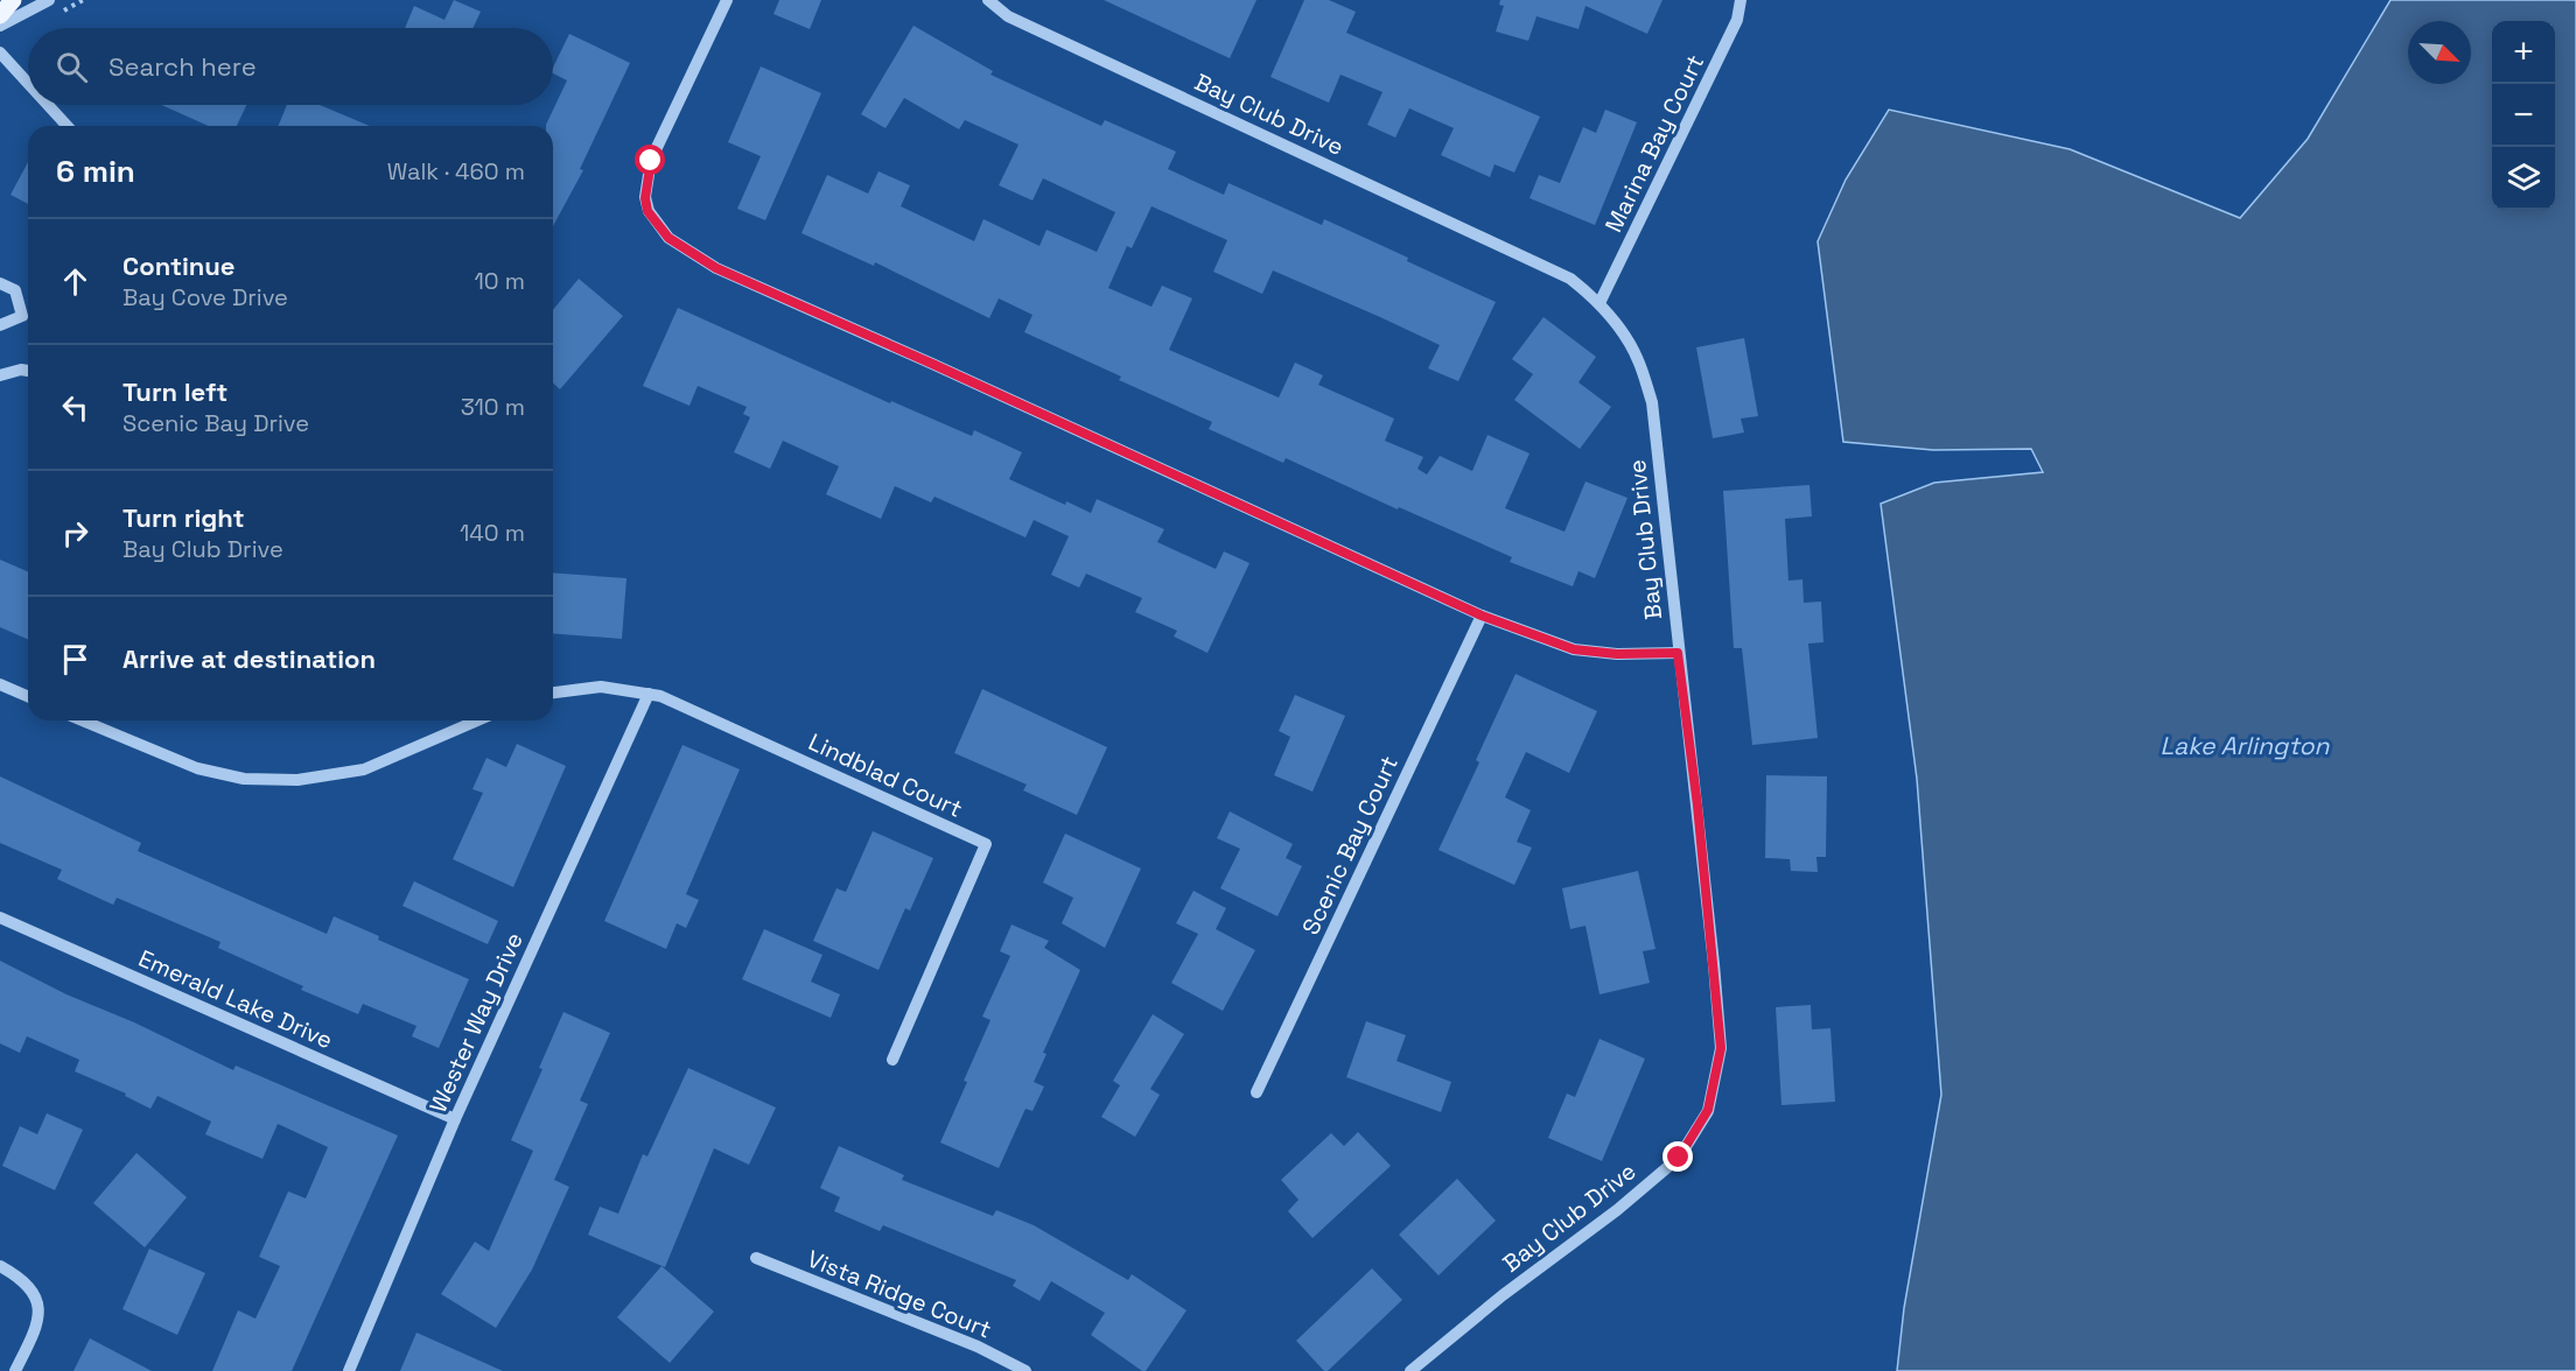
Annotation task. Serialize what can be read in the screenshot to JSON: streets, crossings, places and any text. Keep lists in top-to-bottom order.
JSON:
{
  "streets": {
    "street": [
      "Bay Club Drive",
      "Marina Bay Court",
      "Lindblad Court",
      "Scenic Bay Court",
      "Emerald Lake Drive",
      "Wester Way Drive",
      "Vista Ridge Court"
    ]
  },
  "crossings": [
    ["Bay Club Drive", "Marina Bay Court"],
    ["Lindblad Court", "Wester Way Drive"],
    ["Emerald Lake Drive", "Wester Way Drive"]
  ],
  "water": ["Lake Arlington"],
  "north": "bottom right",
  "page": {
    "map_buttons": ["+", "−"],
    "search": "Search here",
    "heading": ["6 min", "Walk · 460 m"],
    "list": [
      ["Continue", "Bay Cove Drive", "10 m"],
      ["Turn left", "Scenic Bay Drive", "310 m"],
      ["Turn right", "Bay Club Drive", "140 m"],
      "Arrive at destination"
    ]
  }
}
